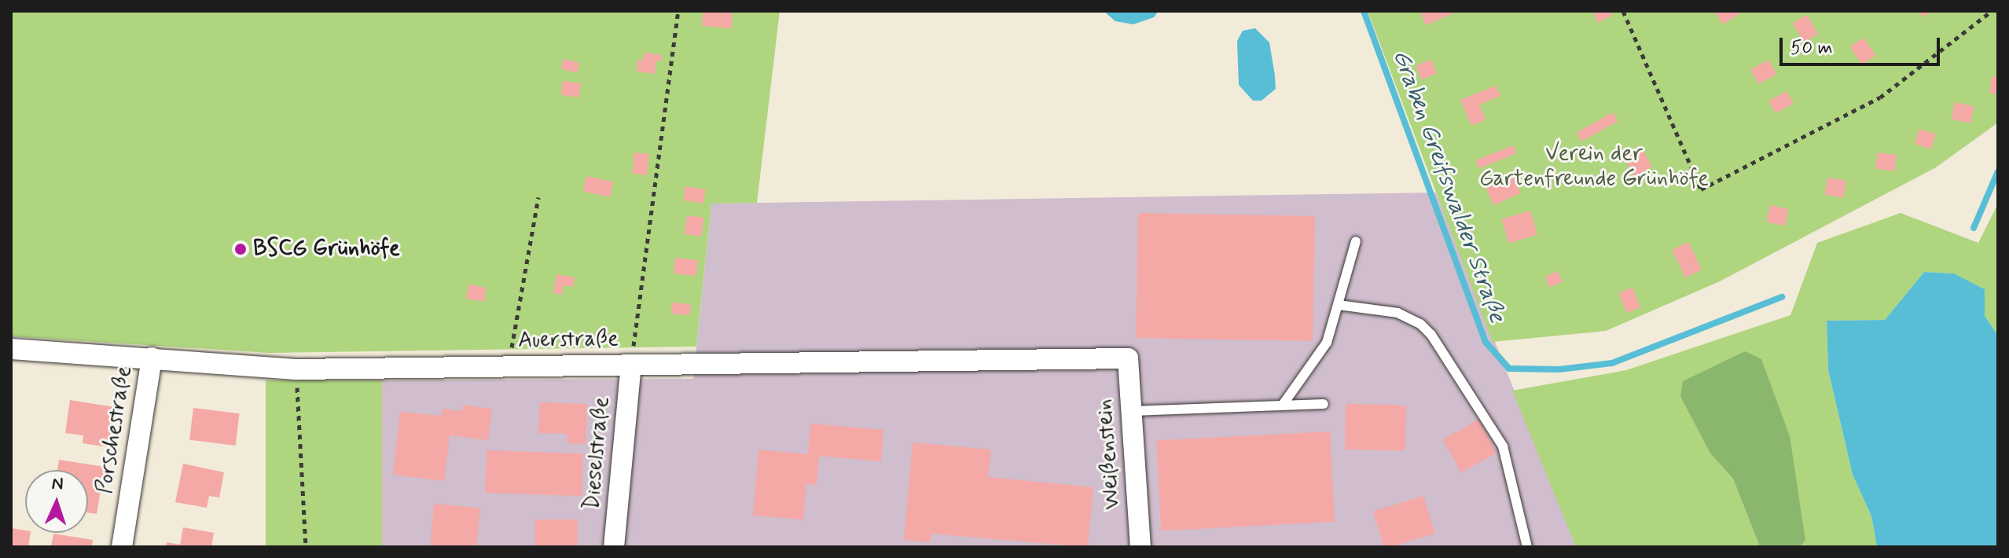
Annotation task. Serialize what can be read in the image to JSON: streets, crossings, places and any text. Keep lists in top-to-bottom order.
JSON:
{
  "streets": {
    "street": [
      "Auerstraße",
      "Porschestraße",
      "Dieselstraße",
      "Weißenstein"
    ]
  },
  "crossings": [
    ["Auerstraße", "Porschestraße"],
    ["Auerstraße", "Dieselstraße"],
    ["Auerstraße", "Weißenstein"]
  ],
  "water": ["Graben Greifswalder Straße"],
  "parks": ["Verein der Gartenfreunde Grünhöfe"],
  "places": ["BSCG Grünhöfe"],
  "scale_bar": "50 m",
  "north": "top"
}
